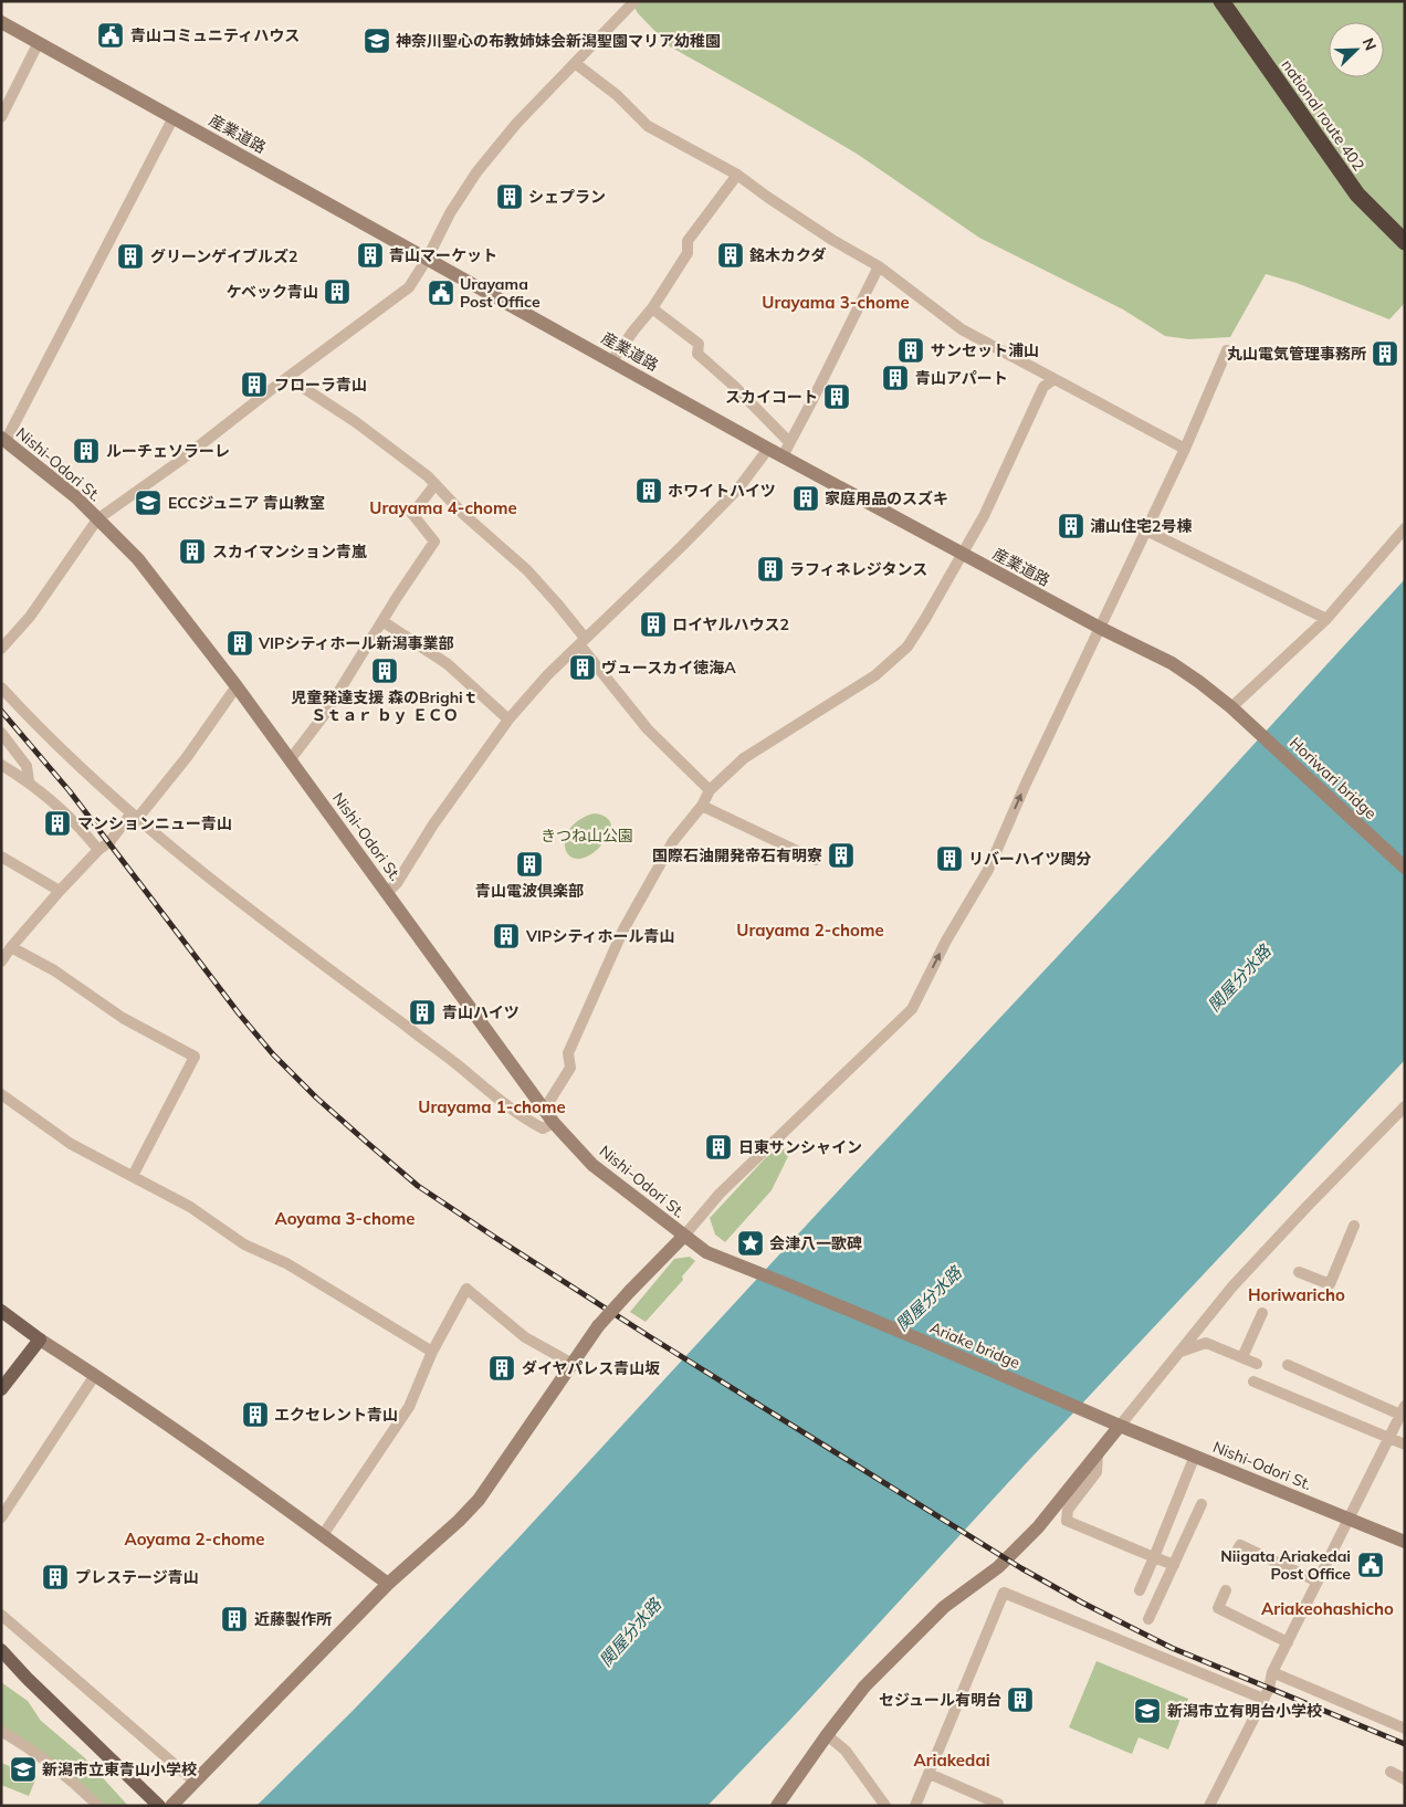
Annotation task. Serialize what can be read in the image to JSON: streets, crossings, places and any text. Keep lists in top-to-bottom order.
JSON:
{
  "streets": {
    "highway": ["national route 402"],
    "street": [
      "産業道路",
      "Nishi-Odori St.",
      "Horiwari bridge",
      "Ariake bridge"
    ]
  },
  "crossings": [
    ["産業道路", "Horiwari bridge"],
    ["Nishi-Odori St.", "Ariake bridge"]
  ],
  "districts": [
    "Urayama 3-chome",
    "Urayama 4-chome",
    "Urayama 2-chome",
    "Urayama 1-chome",
    "Aoyama 3-chome",
    "Horiwaricho",
    "Aoyama 2-chome",
    "Ariakeohashicho",
    "Ariakedai"
  ],
  "water": ["関屋分水路"],
  "parks": ["きつね山公園"],
  "places": {
    "public building": ["青山コミュニティハウス", "Urayama Post Office", "Niigata Ariakedai Post Office"],
    "school or university": [
      "神奈川聖心の布教姉妹会新潟聖園マリア幼稚園",
      "ECCジュニア 青山教室",
      "新潟市立有明台小学校",
      "新潟市立東青山小学校"
    ],
    "building": [
      "シェプラン",
      "青山マーケット",
      "銘木カクダ",
      "グリーンゲイブルズ2",
      "ケベック青山",
      "サンセット浦山",
      "丸山電気管理事務所",
      "青山アパート",
      "フローラ青山",
      "スカイコート",
      "ルーチェソラーレ",
      "ホワイトハイツ",
      "家庭用品のスズキ",
      "浦山住宅2号棟",
      "スカイマンション青嵐",
      "ラフィネレジタンス",
      "ロイヤルハウス2",
      "VIPシティホール新潟事業部",
      "ヴュースカイ徳海A",
      "児童発達支援 森のBrighiｔ Ｓｔａｒ ｂｙ ＥＣＯ",
      "マンションニュー青山",
      "国際石油開発帝石有明寮",
      "リバーハイツ関分",
      "青山電波倶楽部",
      "VIPシティホール青山",
      "青山ハイツ",
      "日東サンシャイン",
      "ダイヤパレス青山坂",
      "エクセレント青山",
      "プレステージ青山",
      "近藤製作所",
      "セジュール有明台"
    ],
    "place": ["会津八一歌碑"]
  },
  "north": "top right"
}
